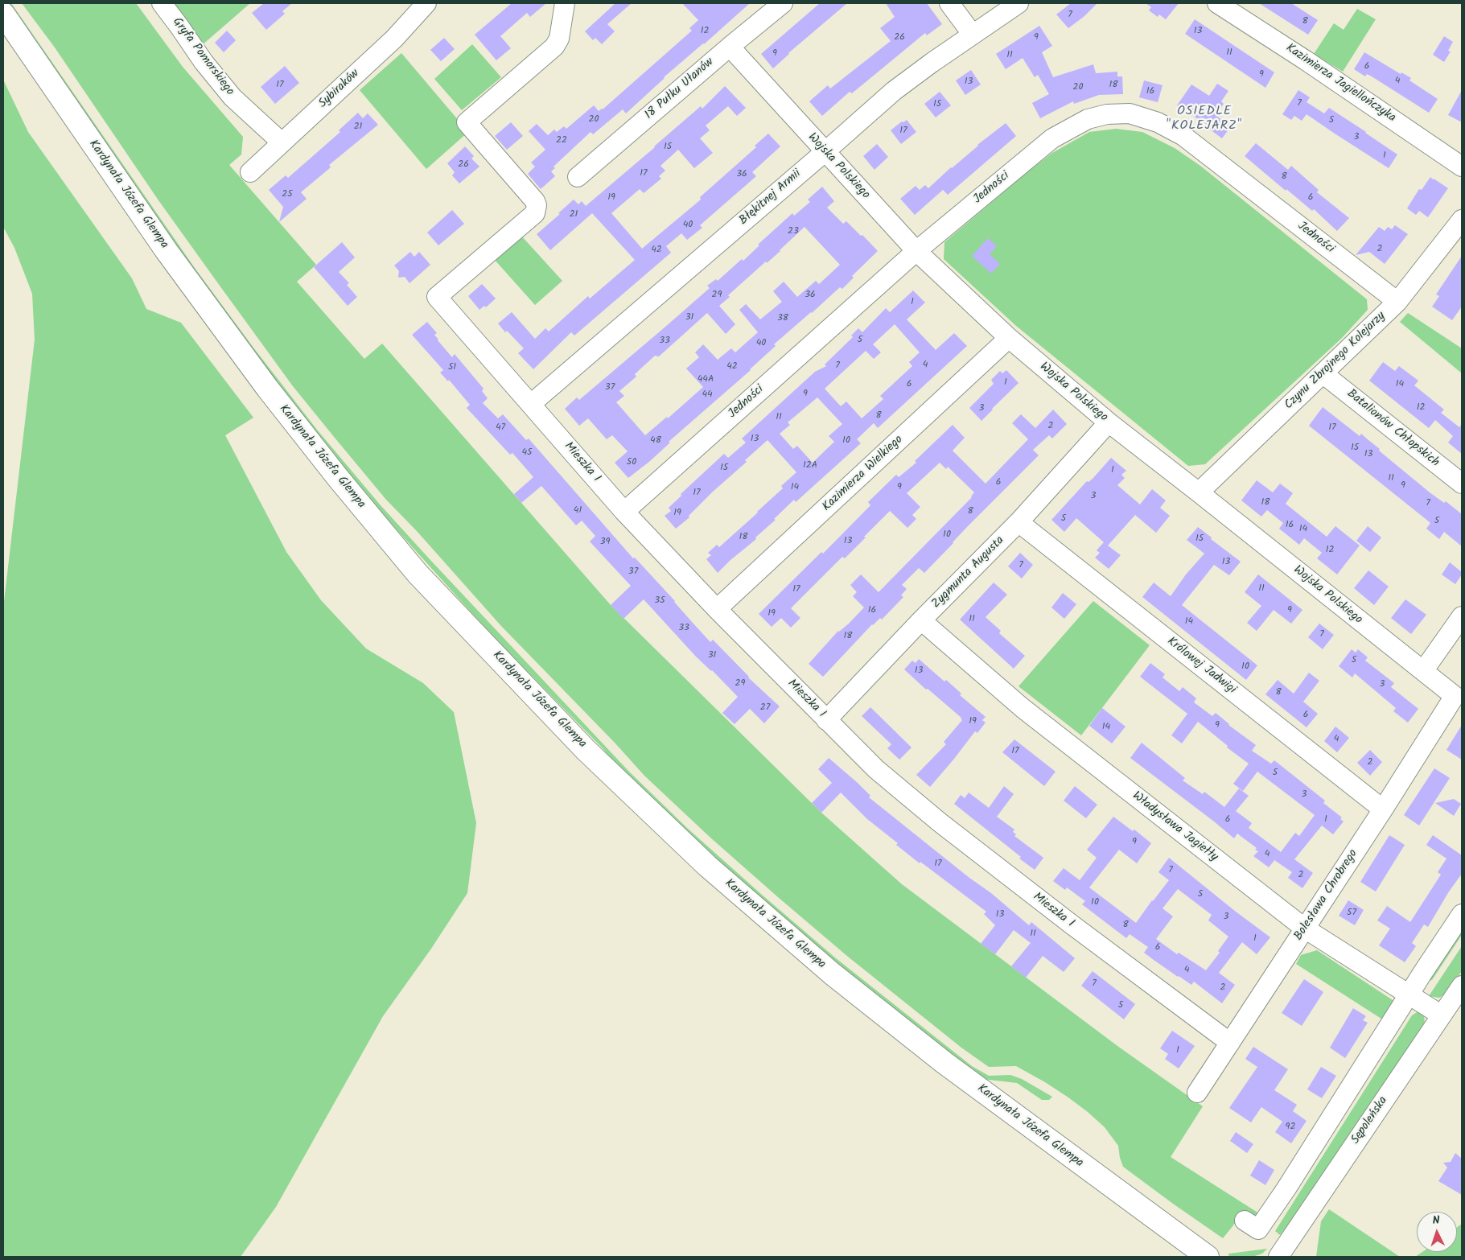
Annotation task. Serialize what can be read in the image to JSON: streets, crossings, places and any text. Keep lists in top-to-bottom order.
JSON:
{
  "streets": {
    "main road": ["Kardynała Józefa Glempa"],
    "street": [
      "Gryfa Pomorskiego",
      "Kazimierza Jagiellończyka",
      "Sybiraków",
      "18 Pułku Ułanów",
      "Wojska Polskiego",
      "Jedności",
      "Błękitnej Armii",
      "Czynu Zbrojnego Kolejarzy",
      "Batalionów Chłopskich",
      "Mieszka I",
      "Kazimierza Wielkiego",
      "Zygmunta Augusta",
      "Królowej Jadwigi",
      "Władysława Jagiełły",
      "Bolesława Chrobrego",
      "Sępoleńska"
    ]
  },
  "crossings": [
    ["Gryfa Pomorskiego", "Sybiraków"],
    ["18 Pułku Ułanów", "Wojska Polskiego"],
    ["Wojska Polskiego", "Jedności"],
    ["Wojska Polskiego", "Błękitnej Armii"],
    ["Wojska Polskiego", "Czynu Zbrojnego Kolejarzy"],
    ["Wojska Polskiego", "Kazimierza Wielkiego"],
    ["Wojska Polskiego", "Zygmunta Augusta"],
    ["Wojska Polskiego", "Bolesława Chrobrego"],
    ["Jedności", "Czynu Zbrojnego Kolejarzy"],
    ["Jedności", "Mieszka I"],
    ["Błękitnej Armii", "Mieszka I"],
    ["Czynu Zbrojnego Kolejarzy", "Batalionów Chłopskich"],
    ["Mieszka I", "Kazimierza Wielkiego"],
    ["Mieszka I", "Zygmunta Augusta"],
    ["Mieszka I", "Bolesława Chrobrego"],
    ["Zygmunta Augusta", "Królowej Jadwigi"],
    ["Zygmunta Augusta", "Władysława Jagiełły"],
    ["Królowej Jadwigi", "Bolesława Chrobrego"],
    ["Władysława Jagiełły", "Bolesława Chrobrego"],
    ["Władysława Jagiełły", "Sępoleńska"]
  ],
  "districts": ["OSIEDLE \"KOLEJARZ\""],
  "house_numbers": [
    "7",
    "8",
    "12",
    "13",
    "26",
    "9",
    "11",
    "9",
    "11",
    "6",
    "9",
    "4",
    "13",
    "17",
    "18",
    "20",
    "16",
    "7",
    "15",
    "20",
    "5",
    "21",
    "17",
    "3",
    "22",
    "15",
    "1",
    "26",
    "17",
    "36",
    "8",
    "25",
    "19",
    "6",
    "21",
    "40",
    "23",
    "2",
    "42",
    "29",
    "36",
    "1",
    "31",
    "38",
    "5",
    "33",
    "40",
    "4",
    "7",
    "42",
    "51",
    "44A",
    "1",
    "6",
    "14",
    "37",
    "9",
    "44",
    "12",
    "3",
    "8",
    "11",
    "2",
    "47",
    "17",
    "13",
    "48",
    "10",
    "15",
    "45",
    "13",
    "50",
    "12A",
    "15",
    "1",
    "11",
    "6",
    "9",
    "14",
    "9",
    "17",
    "3",
    "18",
    "7",
    "41",
    "8",
    "19",
    "5",
    "5",
    "16",
    "14",
    "10",
    "18",
    "15",
    "13",
    "39",
    "12",
    "13",
    "7",
    "37",
    "11",
    "17",
    "35",
    "16",
    "9",
    "19",
    "11",
    "14",
    "33",
    "7",
    "18",
    "31",
    "5",
    "10",
    "13",
    "29",
    "3",
    "8",
    "27",
    "6",
    "19",
    "9",
    "14",
    "4",
    "17",
    "2",
    "5",
    "3",
    "6",
    "1",
    "9",
    "4",
    "17",
    "7",
    "2",
    "5",
    "10",
    "57",
    "13",
    "3",
    "8",
    "11",
    "1",
    "6",
    "4",
    "7",
    "2",
    "5",
    "1",
    "92"
  ],
  "north": "top"
}
